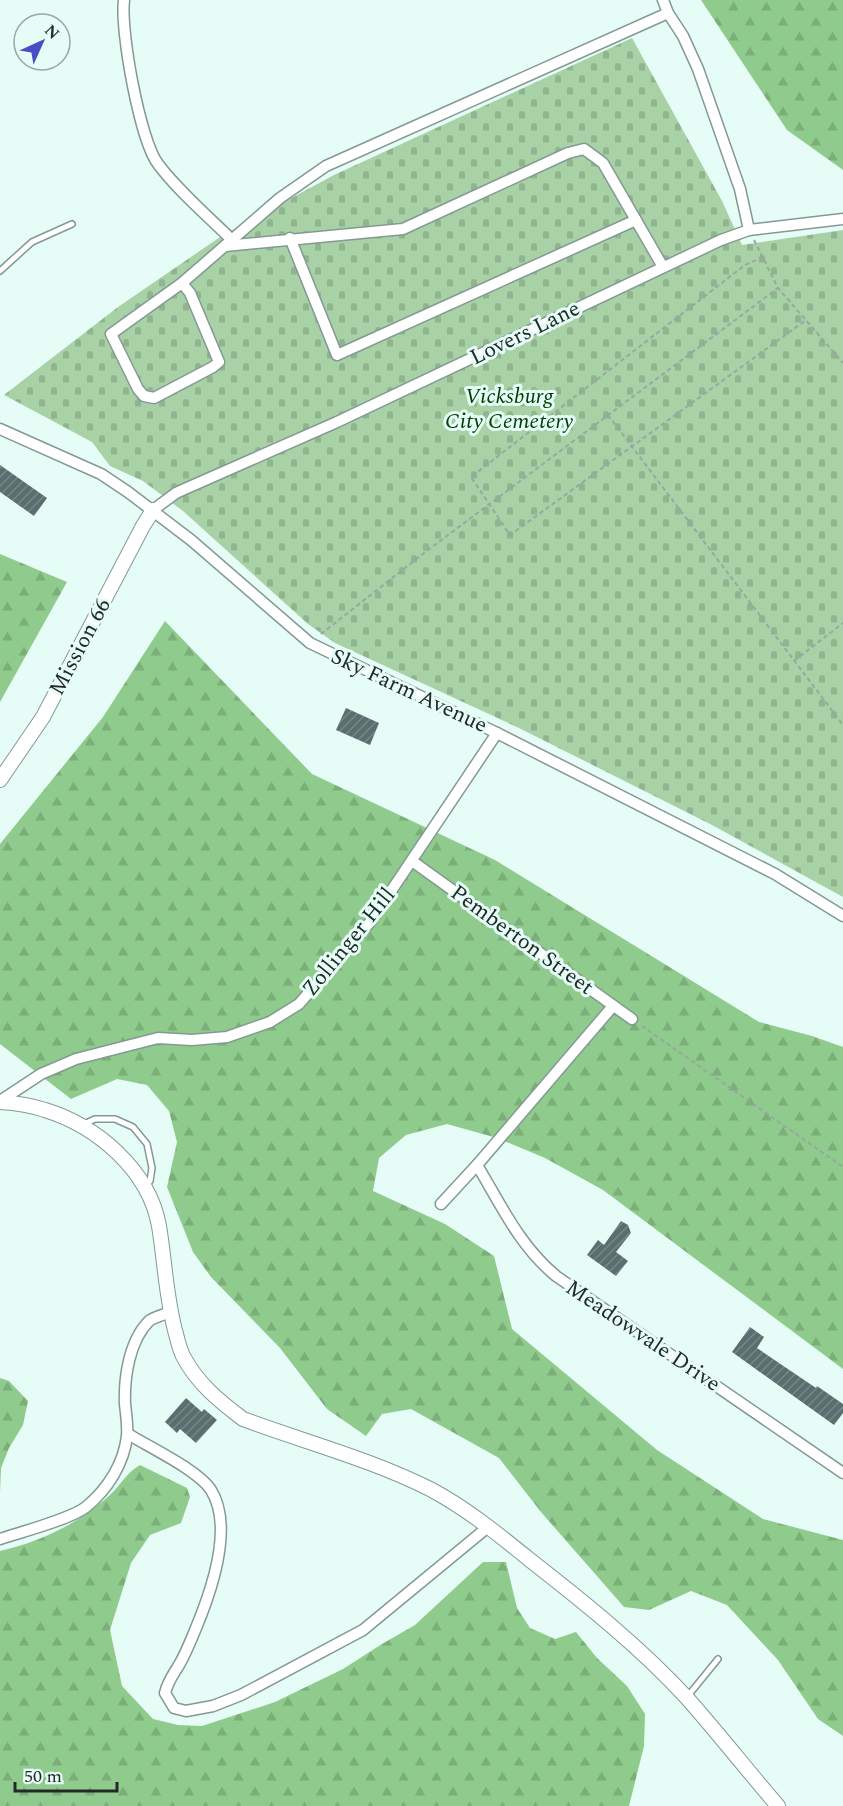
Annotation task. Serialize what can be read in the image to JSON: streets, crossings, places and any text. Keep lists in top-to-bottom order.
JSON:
{
  "streets": {
    "street": [
      "Lovers Lane",
      "Mission 66",
      "Sky Farm Avenue",
      "Pemberton Street",
      "Zollinger Hill",
      "Meadowvale Drive"
    ]
  },
  "crossings": [
    ["Lovers Lane", "Mission 66"],
    ["Lovers Lane", "Sky Farm Avenue"],
    ["Mission 66", "Sky Farm Avenue"],
    ["Sky Farm Avenue", "Zollinger Hill"],
    ["Pemberton Street", "Zollinger Hill"]
  ],
  "parks": ["Vicksburg City Cemetery"],
  "scale_bar": "50 m",
  "north": "top right"
}
